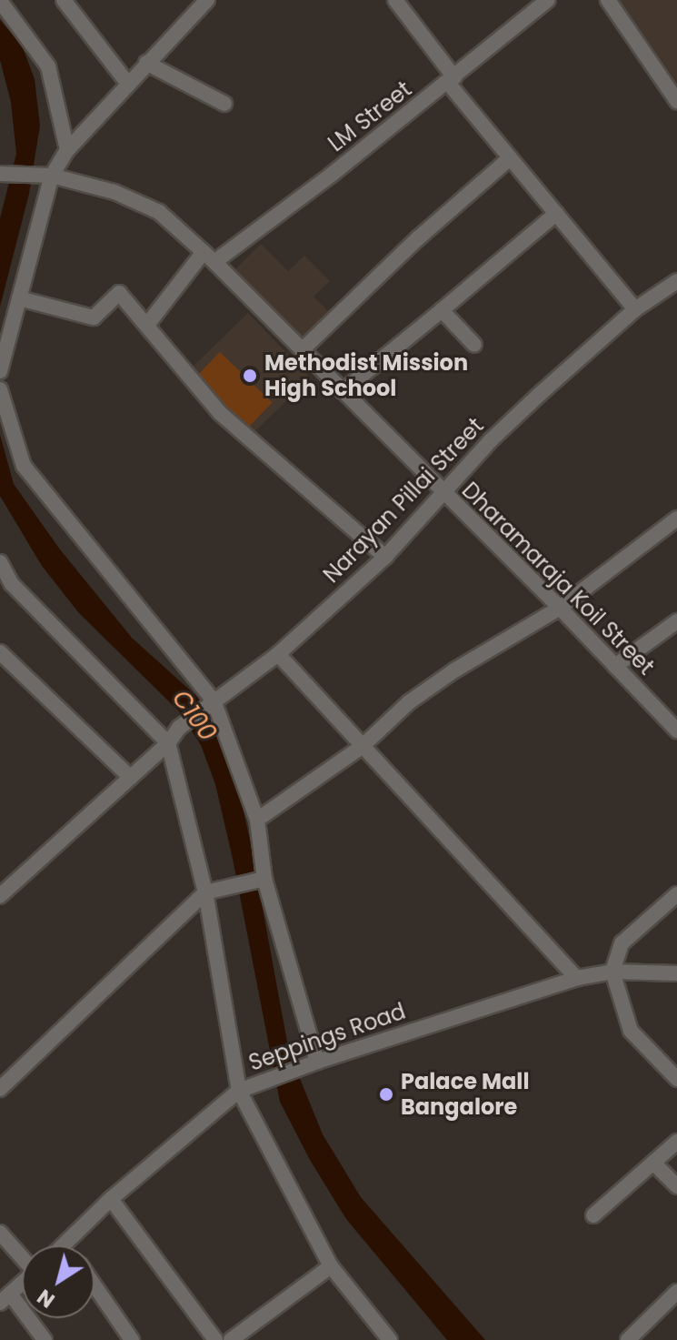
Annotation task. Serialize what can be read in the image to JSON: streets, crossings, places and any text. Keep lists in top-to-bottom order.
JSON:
{
  "streets": {
    "street": [
      "LM Street",
      "Narayan Pillai Street",
      "Dharamaraja Koil Street",
      "Seppings Road"
    ]
  },
  "crossings": [
    ["LM Street", "Dharamaraja Koil Street"],
    ["Narayan Pillai Street", "Dharamaraja Koil Street"]
  ],
  "water": ["C100"],
  "places": ["Methodist Mission High School", "Palace Mall Bangalore"],
  "north": "bottom left"
}
